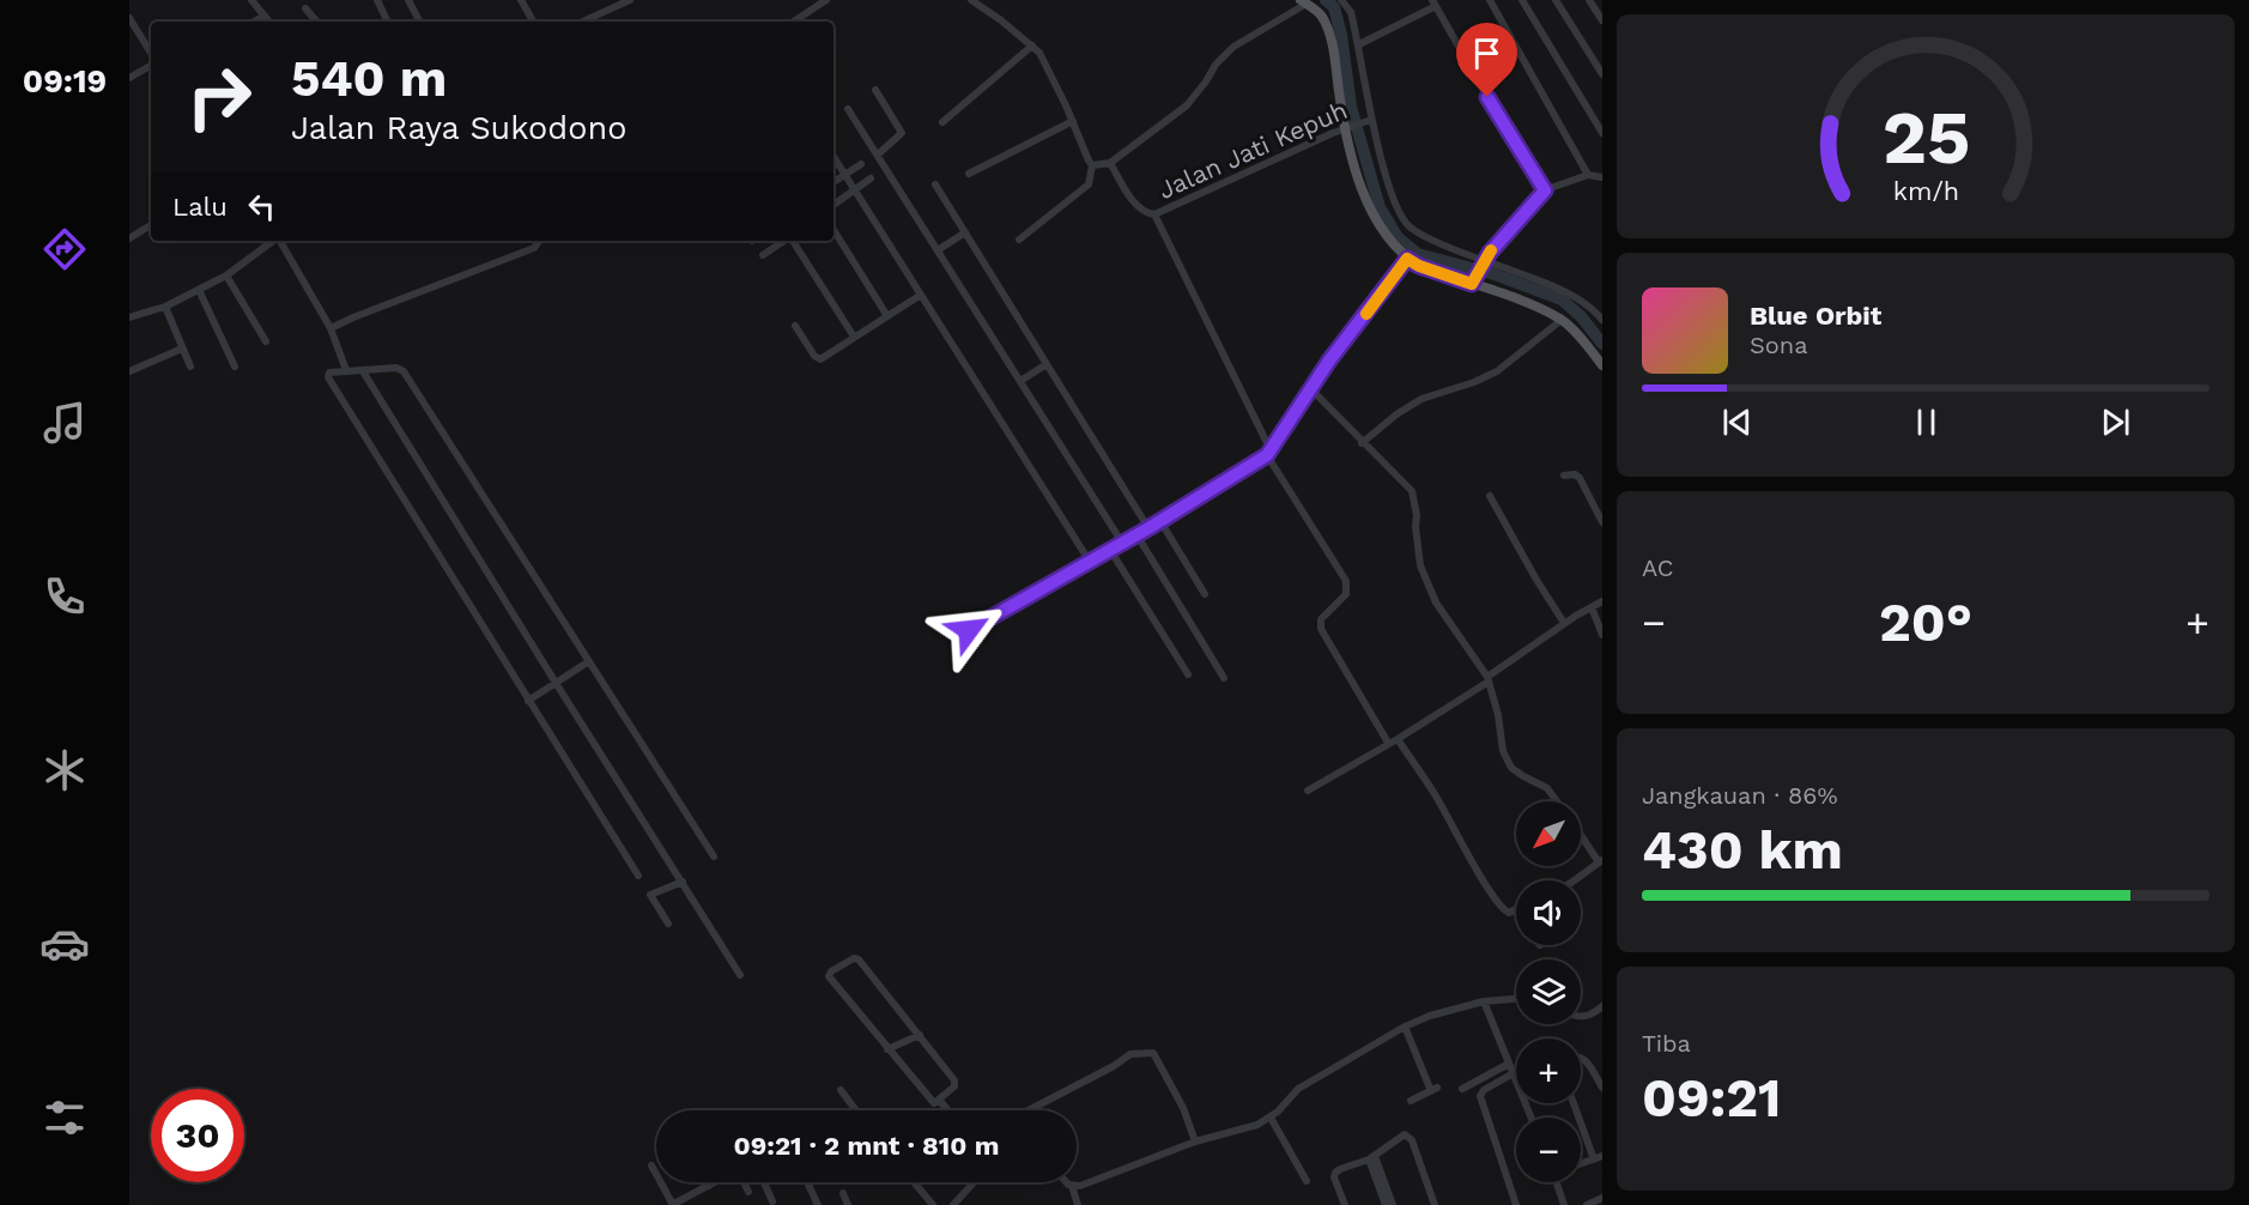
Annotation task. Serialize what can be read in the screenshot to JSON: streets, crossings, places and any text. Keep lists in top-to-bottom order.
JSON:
{
  "streets": {
    "street": ["Jalan Jati Kepuh"]
  },
  "north": "bottom left",
  "page": {
    "tabs": "09:19",
    "turn": ["540 m", "Jalan Raya Sukodono"],
    "then": "Lalu",
    "song": ["Blue Orbit", "Sona"],
    "tile": [
      "AC",
      ["Jangkauan · 86%", "430 km"],
      ["Tiba", "09:21"]
    ],
    "heat": ["−", "20°", "+"],
    "map_buttons": ["+", "−"],
    "limit": "30",
    "trip": "09:21 · 2 mnt · 810 m",
    "gauge": ["25", "km/h"]
  }
}
